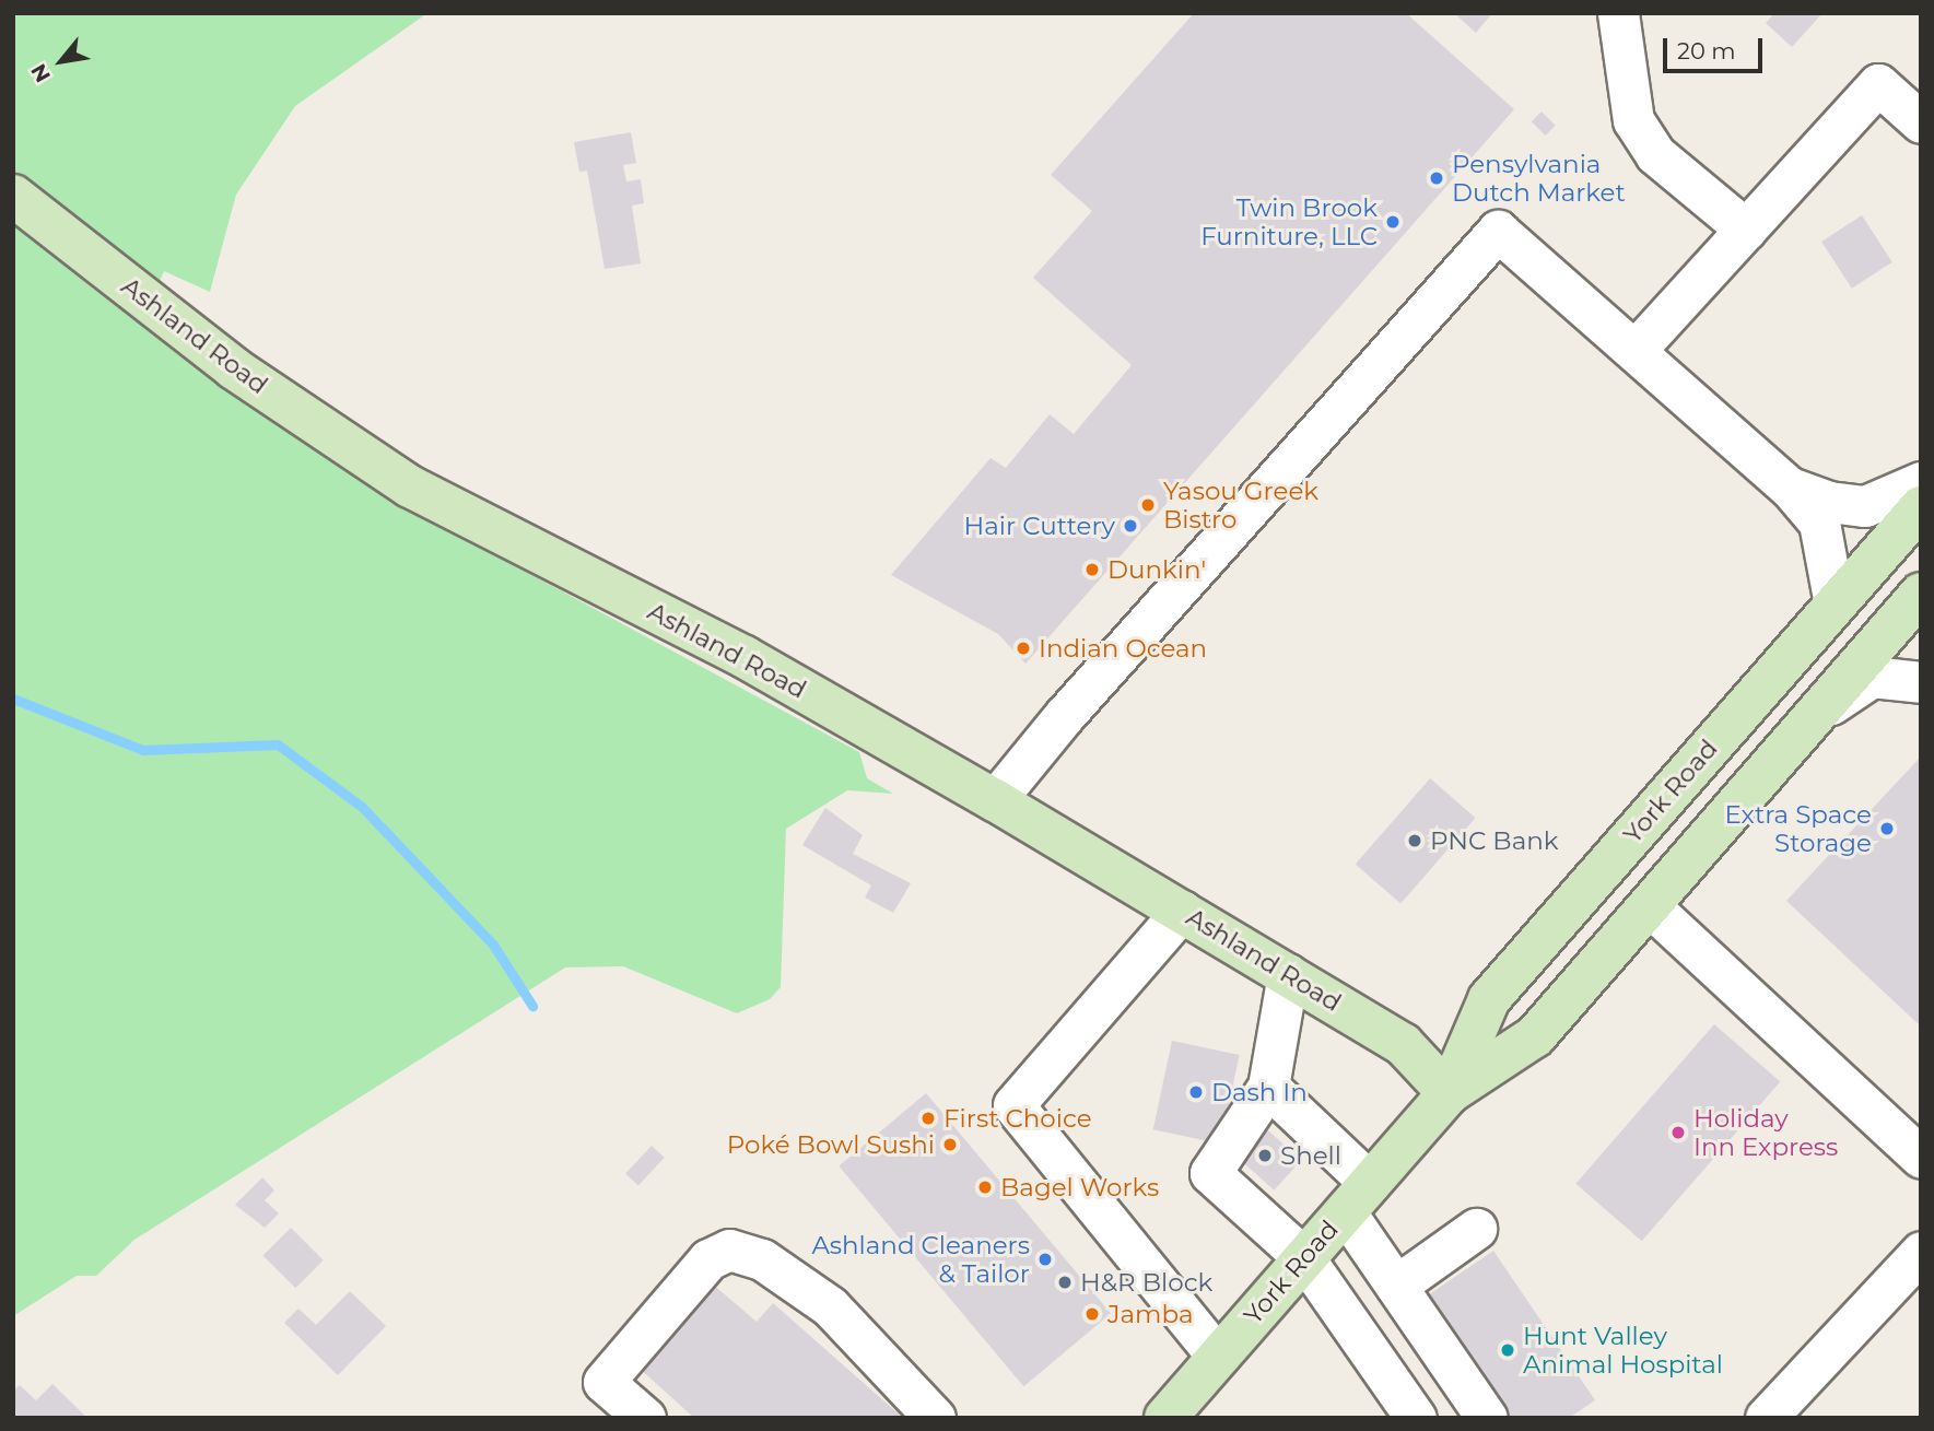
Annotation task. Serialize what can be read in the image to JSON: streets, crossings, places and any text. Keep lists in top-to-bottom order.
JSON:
{
  "streets": {
    "main road": ["Ashland Road", "York Road"]
  },
  "crossings": [
    ["Ashland Road", "York Road"]
  ],
  "places": [
    "Pensylvania Dutch Market",
    "Twin Brook Furniture, LLC",
    "Yasou Greek Bistro",
    "Hair Cuttery",
    "Dunkin'",
    "Indian Ocean",
    "Extra Space Storage",
    "PNC Bank",
    "Dash In",
    "First Choice",
    "Holiday Inn Express",
    "Poké Bowl Sushi",
    "Shell",
    "Bagel Works",
    "Ashland Cleaners & Tailor",
    "H&R Block",
    "Jamba",
    "Hunt Valley Animal Hospital"
  ],
  "scale_bar": "20 m",
  "north": "bottom left"
}
